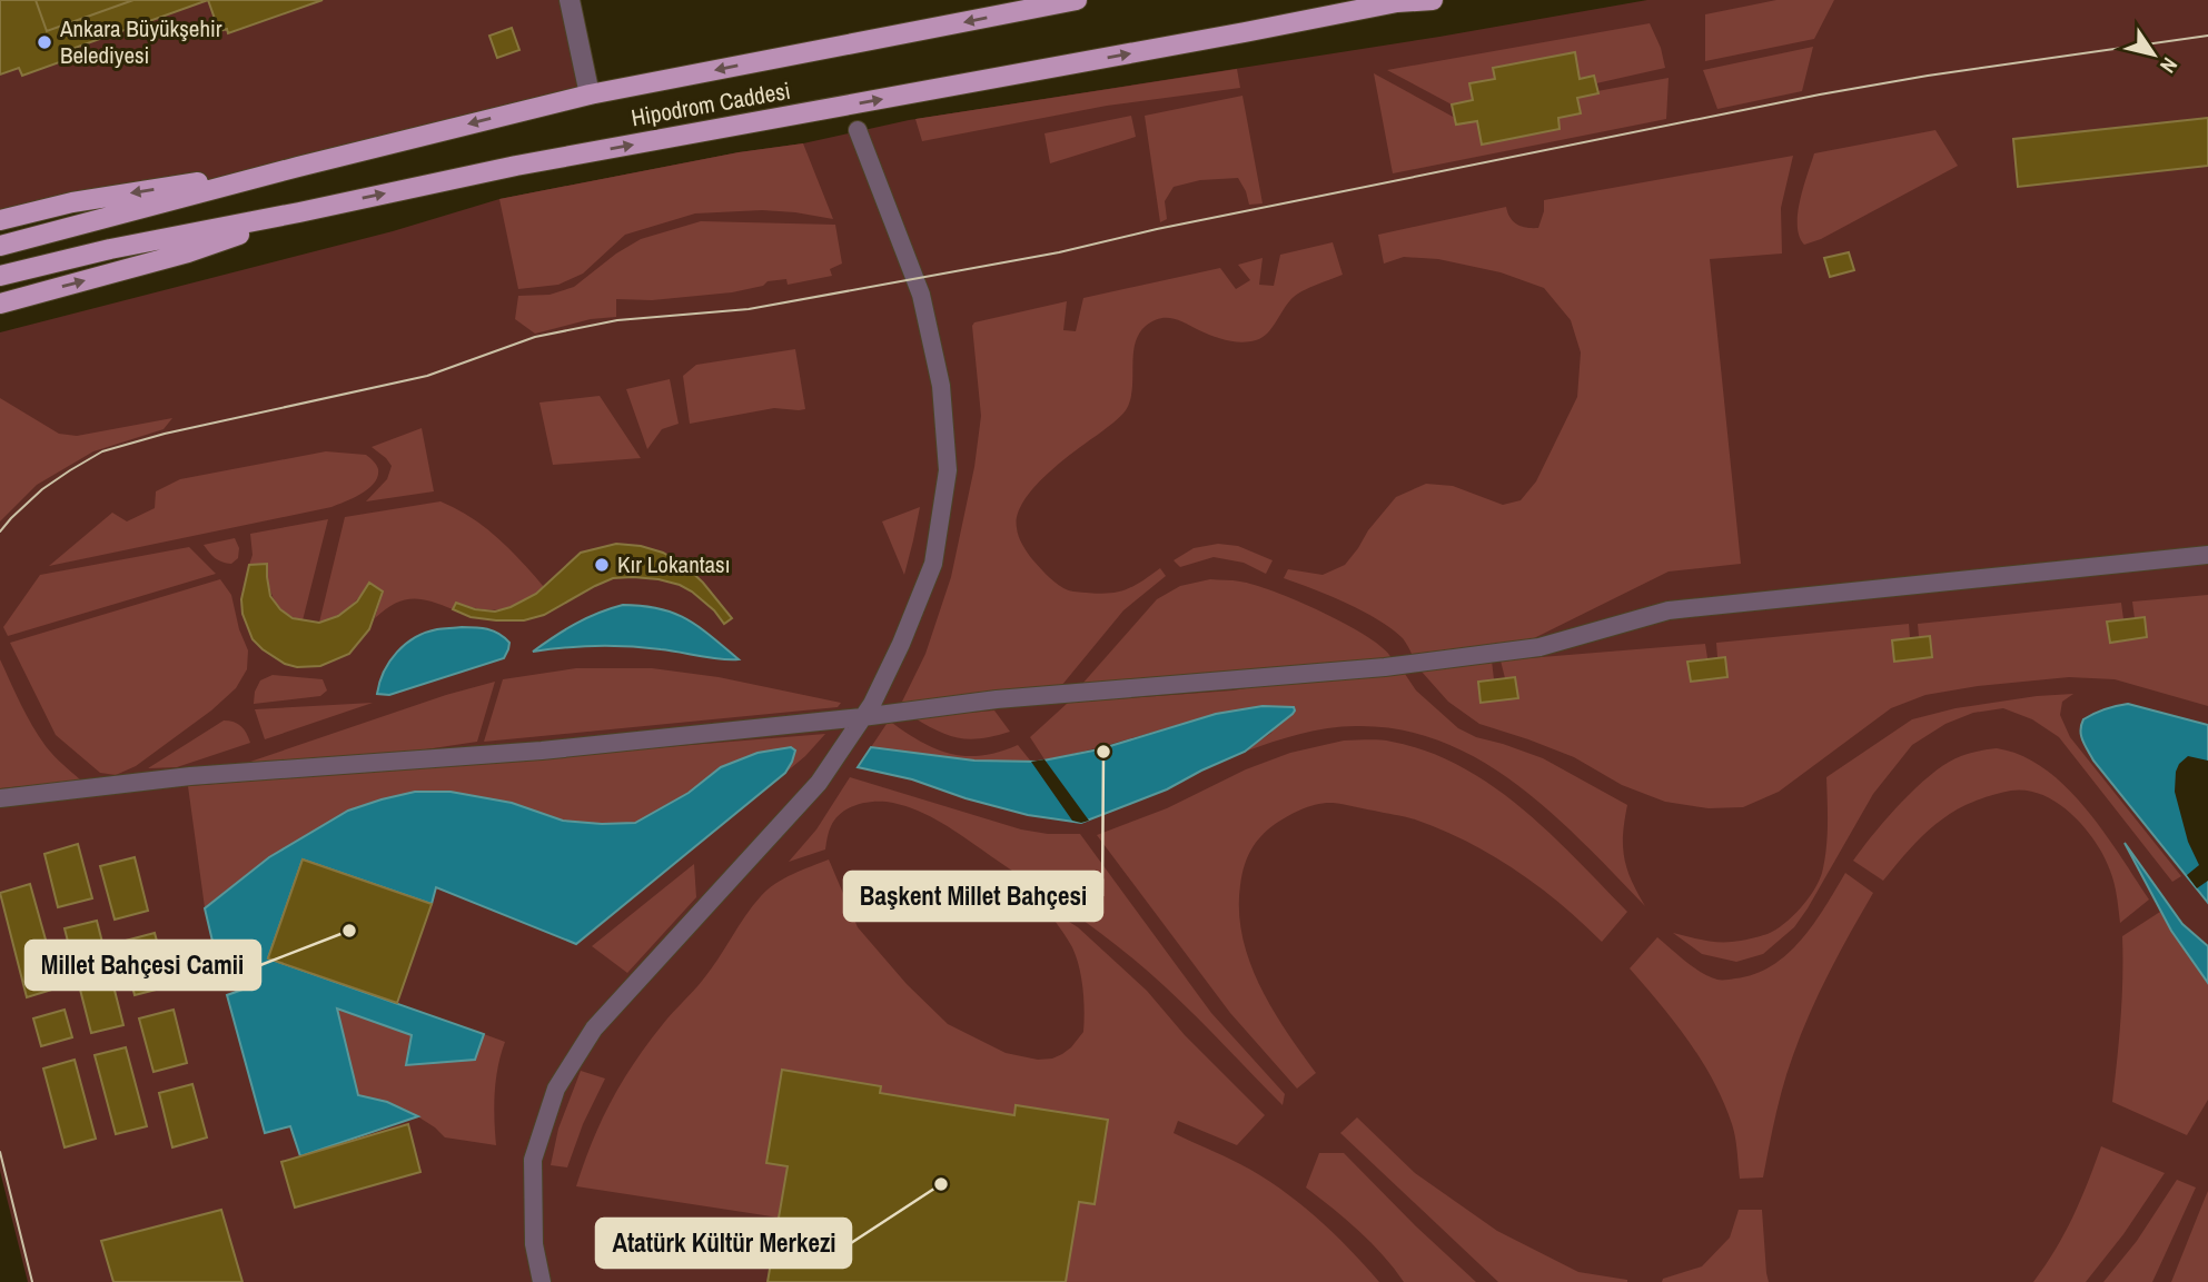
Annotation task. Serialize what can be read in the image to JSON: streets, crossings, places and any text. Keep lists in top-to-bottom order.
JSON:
{
  "streets": {
    "main road": ["Hipodrom Caddesi"]
  },
  "places": [
    "Ankara Büyükşehir Belediyesi",
    "Kır Lokantası",
    "Başkent Millet Bahçesi",
    "Millet Bahçesi Camii",
    "Atatürk Kültür Merkezi"
  ],
  "north": "bottom right"
}
